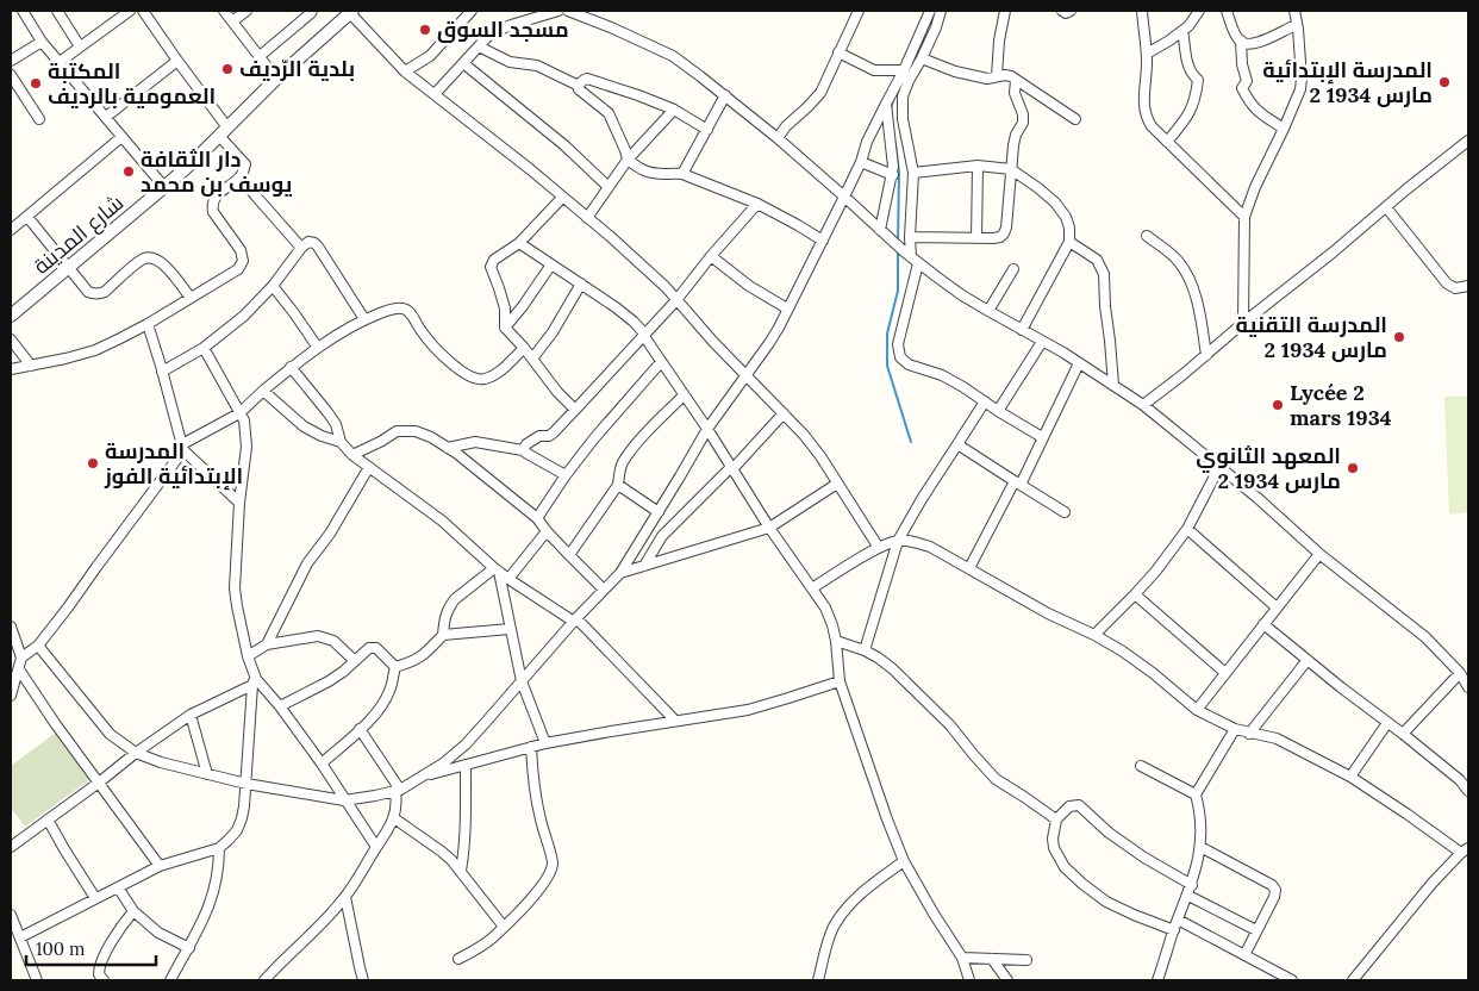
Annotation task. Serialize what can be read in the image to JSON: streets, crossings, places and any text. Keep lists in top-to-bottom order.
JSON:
{
  "streets": {
    "street": ["شارع المدينة"]
  },
  "places": [
    "مسجد السوق",
    "بلدية الرّديف",
    "المدرسة الإبتدائية 2 مارس 1934",
    "المكتبة العمومية بالرديف",
    "دار الثقافة يوسف بن محمد",
    "المدرسة التقنية 2 مارس 1934",
    "Lycée 2 mars 1934",
    "المدرسة الإبتدائية الفوز",
    "المعهد الثانوي 2 مارس 1934"
  ],
  "scale_bar": "100 m"
}
